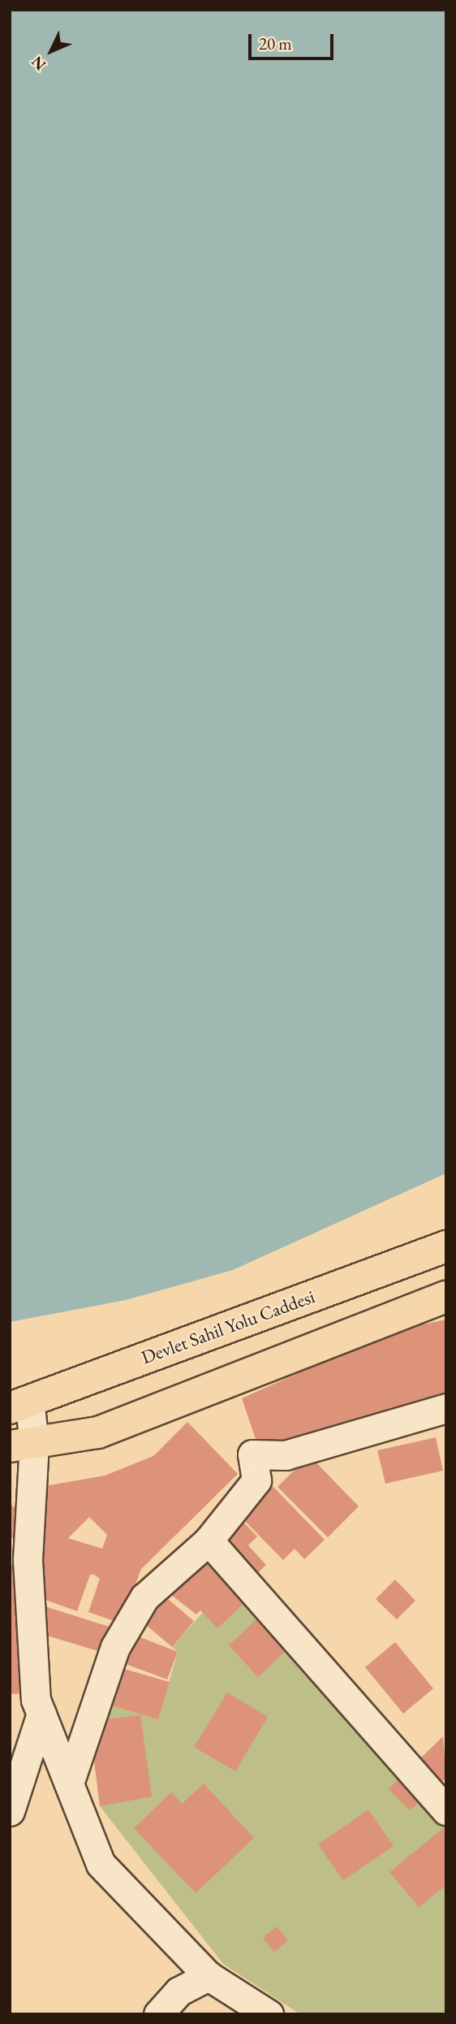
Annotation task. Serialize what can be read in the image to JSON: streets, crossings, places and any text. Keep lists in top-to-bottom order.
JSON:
{
  "streets": {
    "main road": ["Devlet Sahil Yolu Caddesi"]
  },
  "scale_bar": "20 m",
  "north": "bottom left"
}
